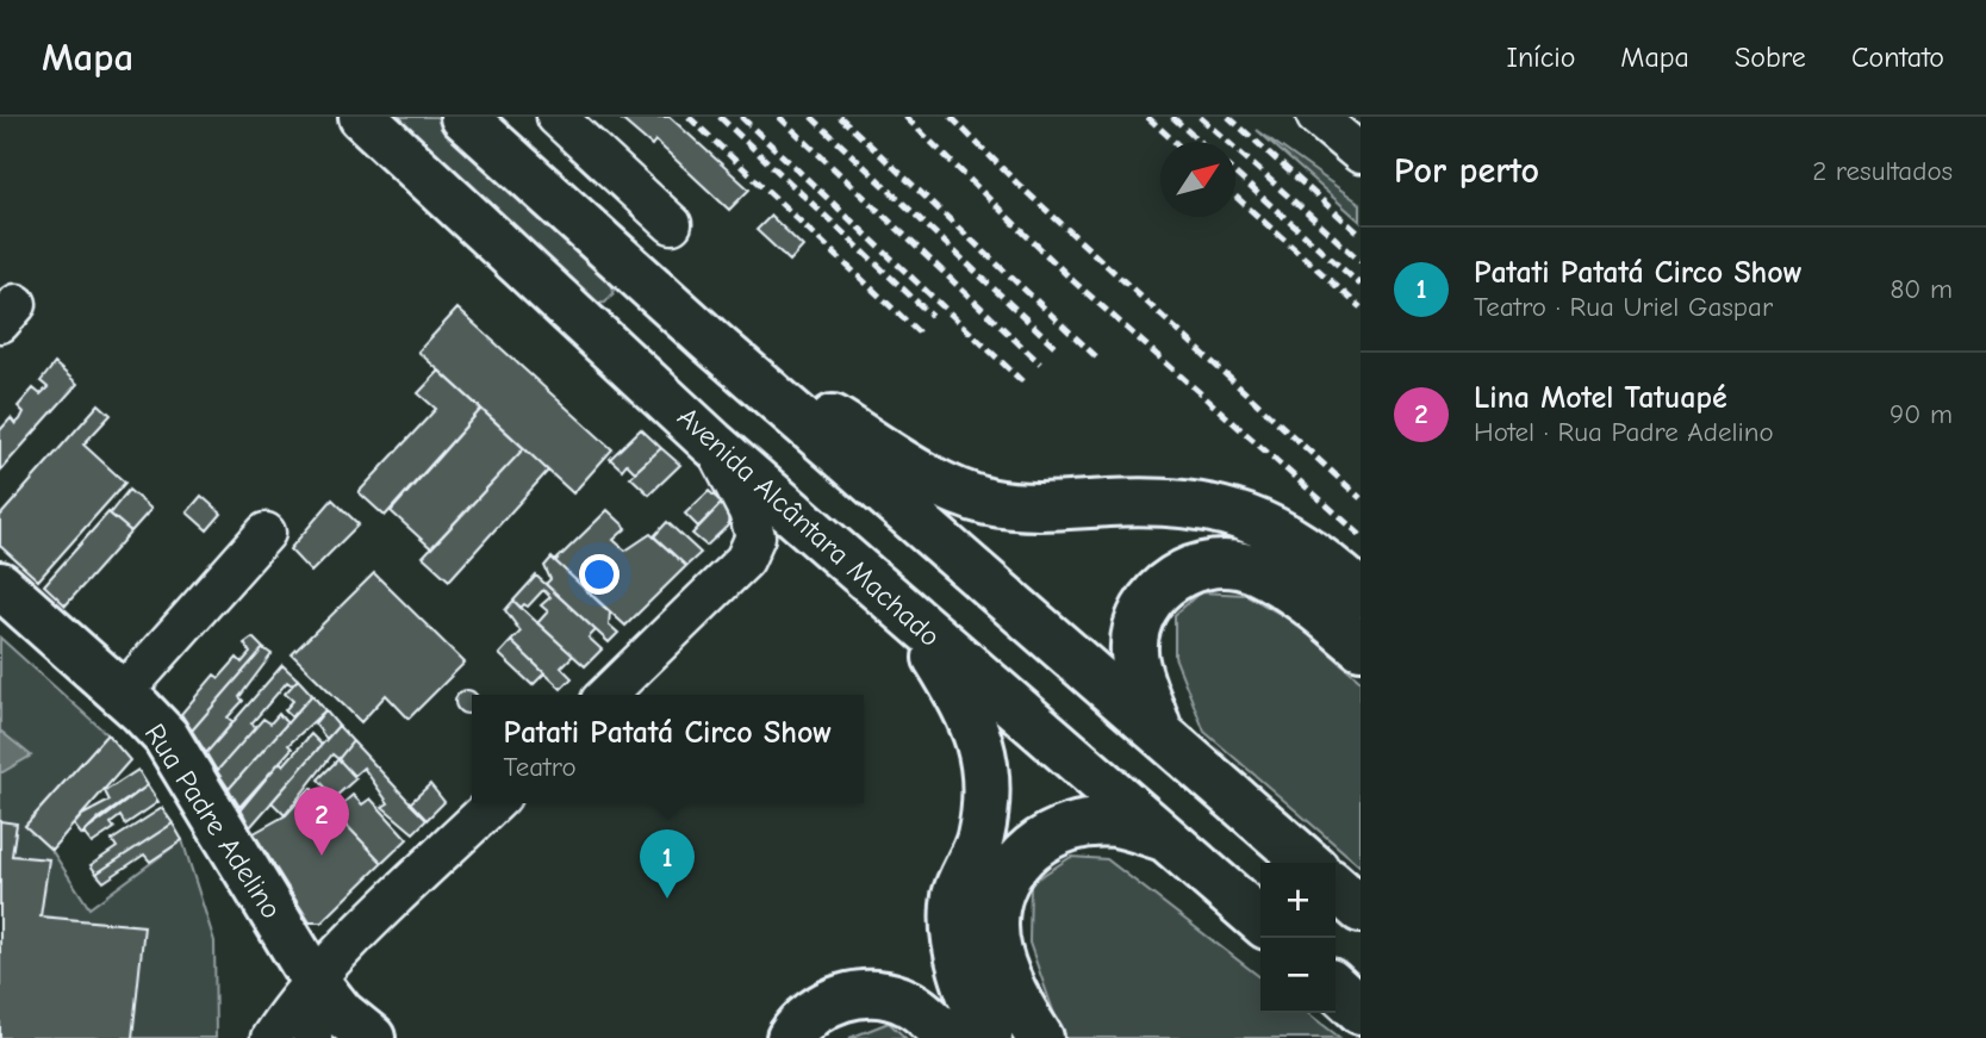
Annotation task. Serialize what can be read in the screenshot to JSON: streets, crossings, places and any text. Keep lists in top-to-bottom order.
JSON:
{
  "streets": {
    "main road": ["Avenida Alcântara Machado", "Rua Padre Adelino"]
  },
  "north": "top right",
  "page": {
    "header": "Mapa",
    "nav": [
      "Início",
      "Mapa",
      "Sobre",
      "Contato"
    ],
    "heading": ["Por perto", "2 resultados"],
    "list": [
      {
        "mark": "1",
        "name": "Patati Patatá Circo Show",
        "note": "Teatro · Rua Uriel Gaspar",
        "value": "80 m"
      },
      {
        "mark": "2",
        "name": "Lina Motel Tatuapé",
        "note": "Hotel · Rua Padre Adelino",
        "value": "90 m"
      }
    ],
    "popup": ["Patati Patatá Circo Show", "Teatro"],
    "pins": ["2", "1"],
    "map_buttons": ["+", "−"]
  }
}
